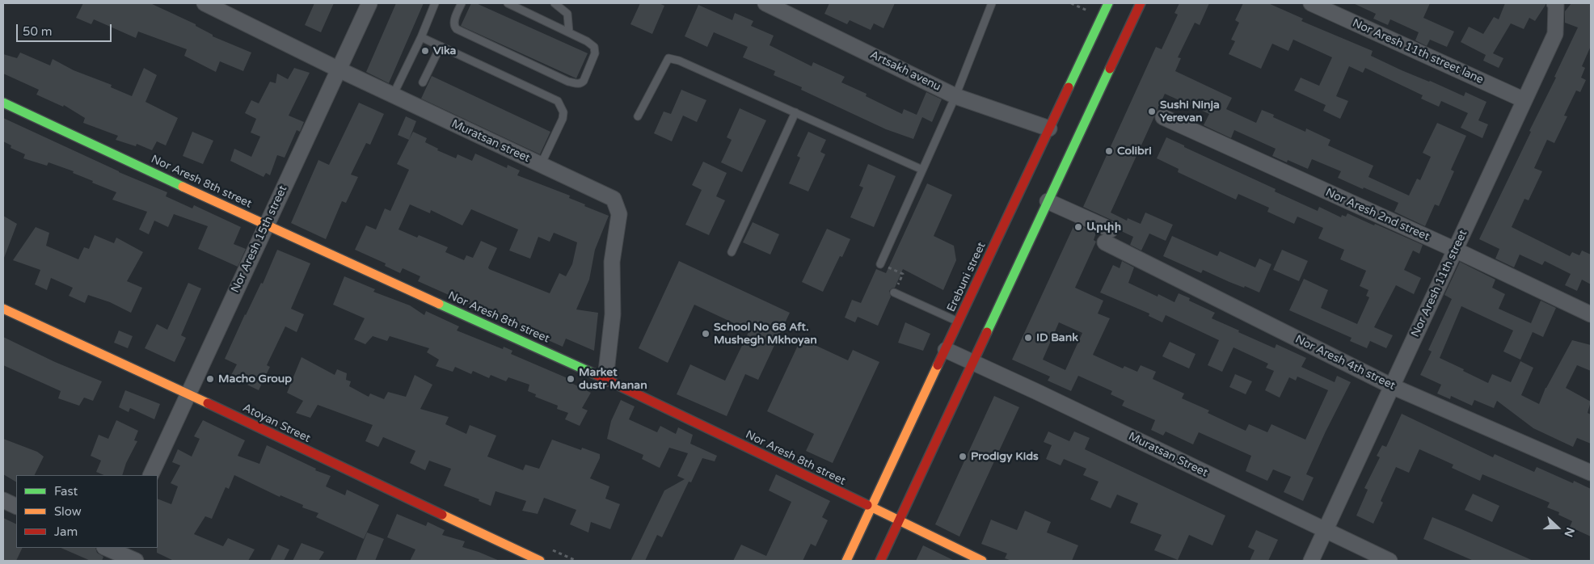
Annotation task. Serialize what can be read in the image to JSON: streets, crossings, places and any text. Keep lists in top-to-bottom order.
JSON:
{
  "streets": {
    "main road": ["Nor Aresh 8th street", "Erebuni street", "Atoyan Street"],
    "street": [
      "Nor Aresh 11th street lane",
      "Artsakh avenu",
      "Muratsan street",
      "Nor Aresh 2nd street",
      "Nor Aresh 15th street",
      "Nor Aresh 11th street",
      "Nor Aresh 4th street",
      "Muratsan Street"
    ]
  },
  "crossings": [
    ["Nor Aresh 11th street lane", "Nor Aresh 11th street"],
    ["Artsakh avenu", "Erebuni street"],
    ["Muratsan street", "Nor Aresh 8th street"],
    ["Muratsan street", "Nor Aresh 15th street"],
    ["Nor Aresh 8th street", "Nor Aresh 15th street"],
    ["Nor Aresh 8th street", "Erebuni street"],
    ["Nor Aresh 2nd street", "Nor Aresh 11th street"],
    ["Nor Aresh 15th street", "Atoyan Street"],
    ["Erebuni street", "Muratsan Street"],
    ["Nor Aresh 11th street", "Nor Aresh 4th street"],
    ["Nor Aresh 11th street", "Muratsan Street"]
  ],
  "places": [
    "Vika",
    "Sushi Ninja Yerevan",
    "Colibri",
    "Արփի",
    "School No 68 Aft. Mushegh Mkhoyan",
    "ID Bank",
    "Macho Group",
    "Market dustr Manan",
    "Prodigy Kids"
  ],
  "legend": ["Fast", "Slow", "Jam"],
  "scale_bar": "50 m",
  "north": "right"
}
